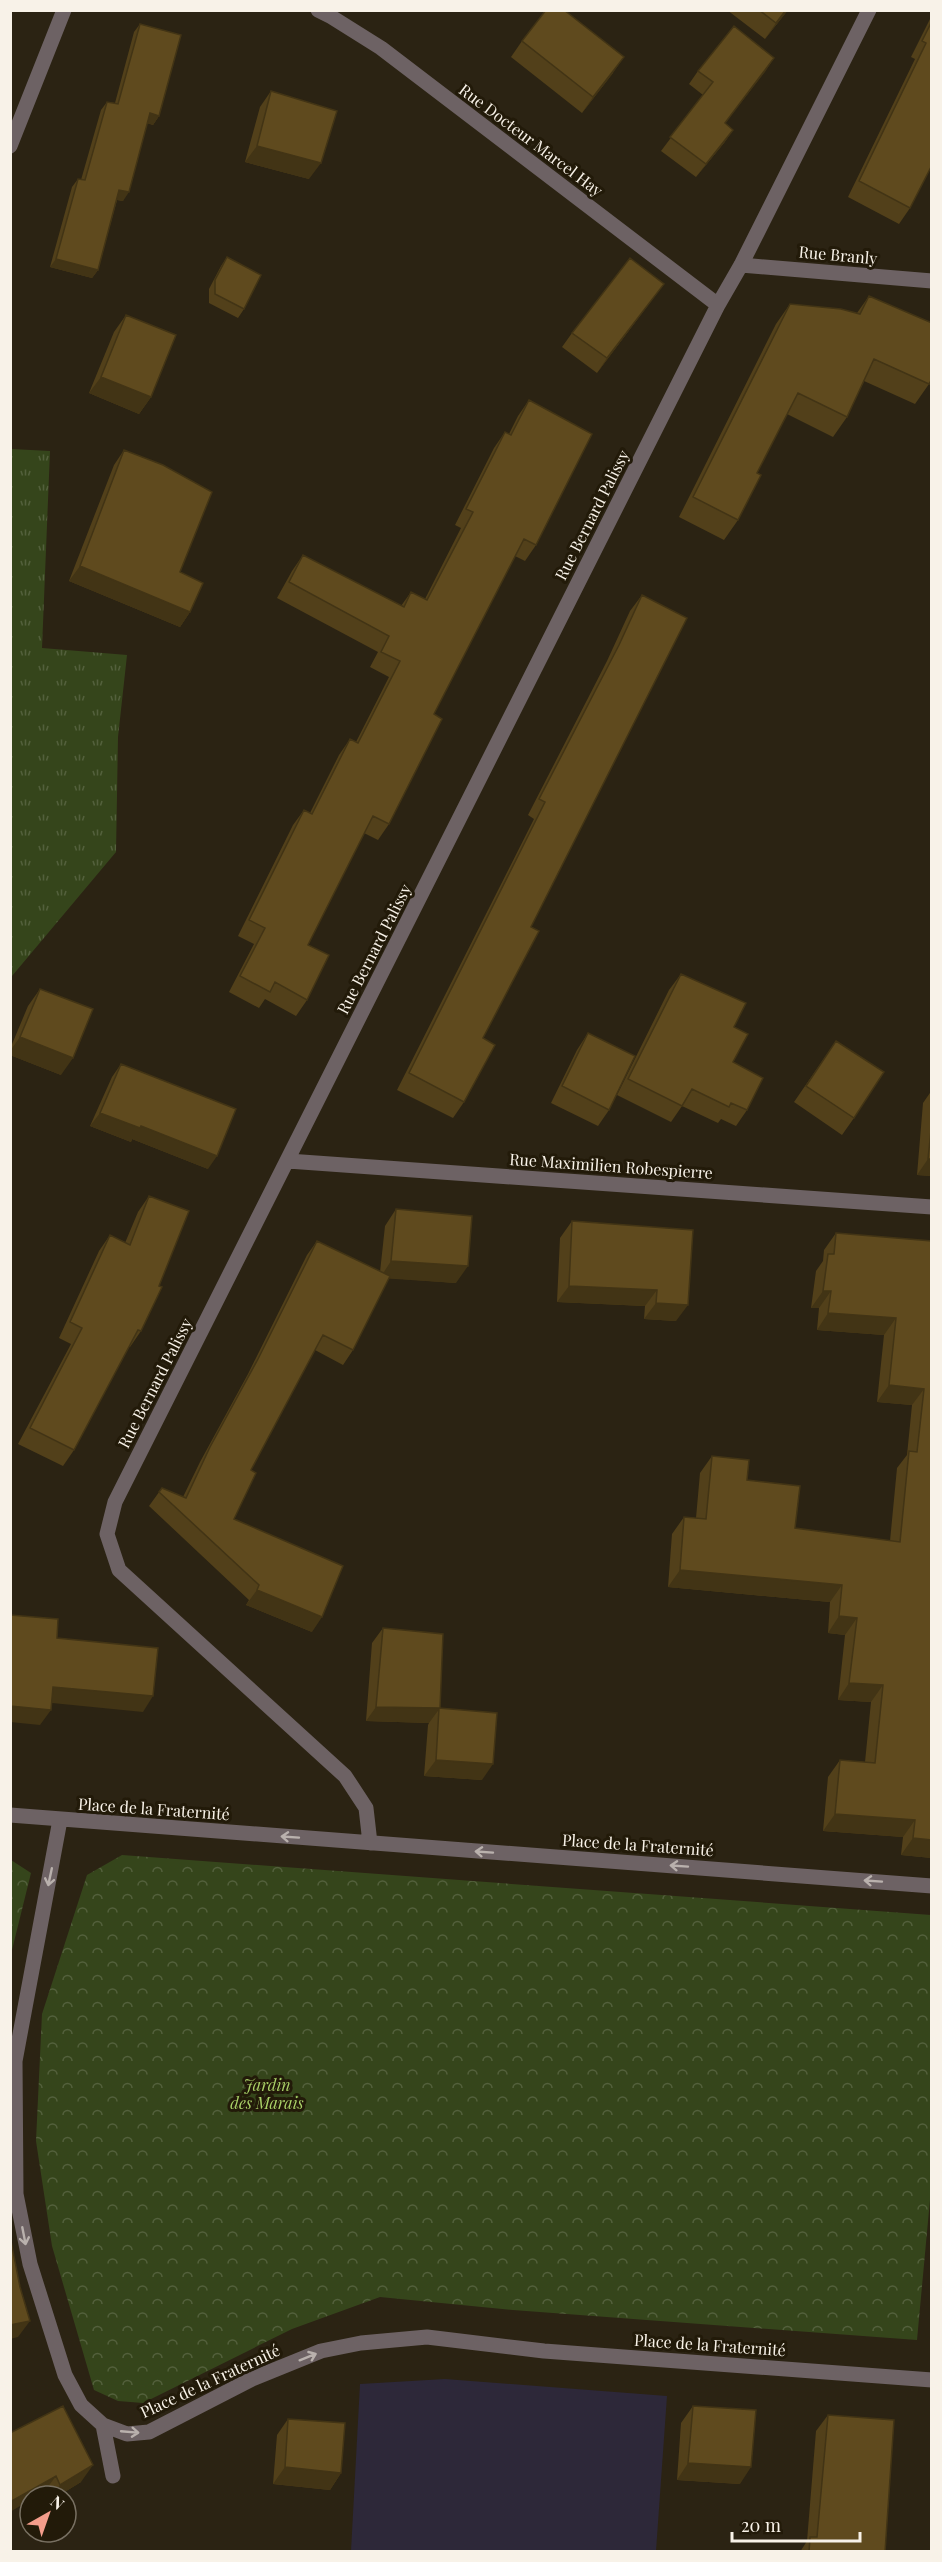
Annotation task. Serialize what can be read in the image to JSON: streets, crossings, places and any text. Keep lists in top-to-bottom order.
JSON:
{
  "streets": {
    "street": [
      "Rue Docteur Marcel Hay",
      "Rue Branly",
      "Rue Bernard Palissy",
      "Rue Maximilien Robespierre",
      "Place de la Fraternité"
    ]
  },
  "crossings": [
    ["Rue Docteur Marcel Hay", "Rue Bernard Palissy"],
    ["Rue Branly", "Rue Bernard Palissy"],
    ["Rue Bernard Palissy", "Rue Maximilien Robespierre"],
    ["Rue Bernard Palissy", "Place de la Fraternité"]
  ],
  "parks": ["Jardin des Marais"],
  "scale_bar": "20 m",
  "north": "top right"
}
